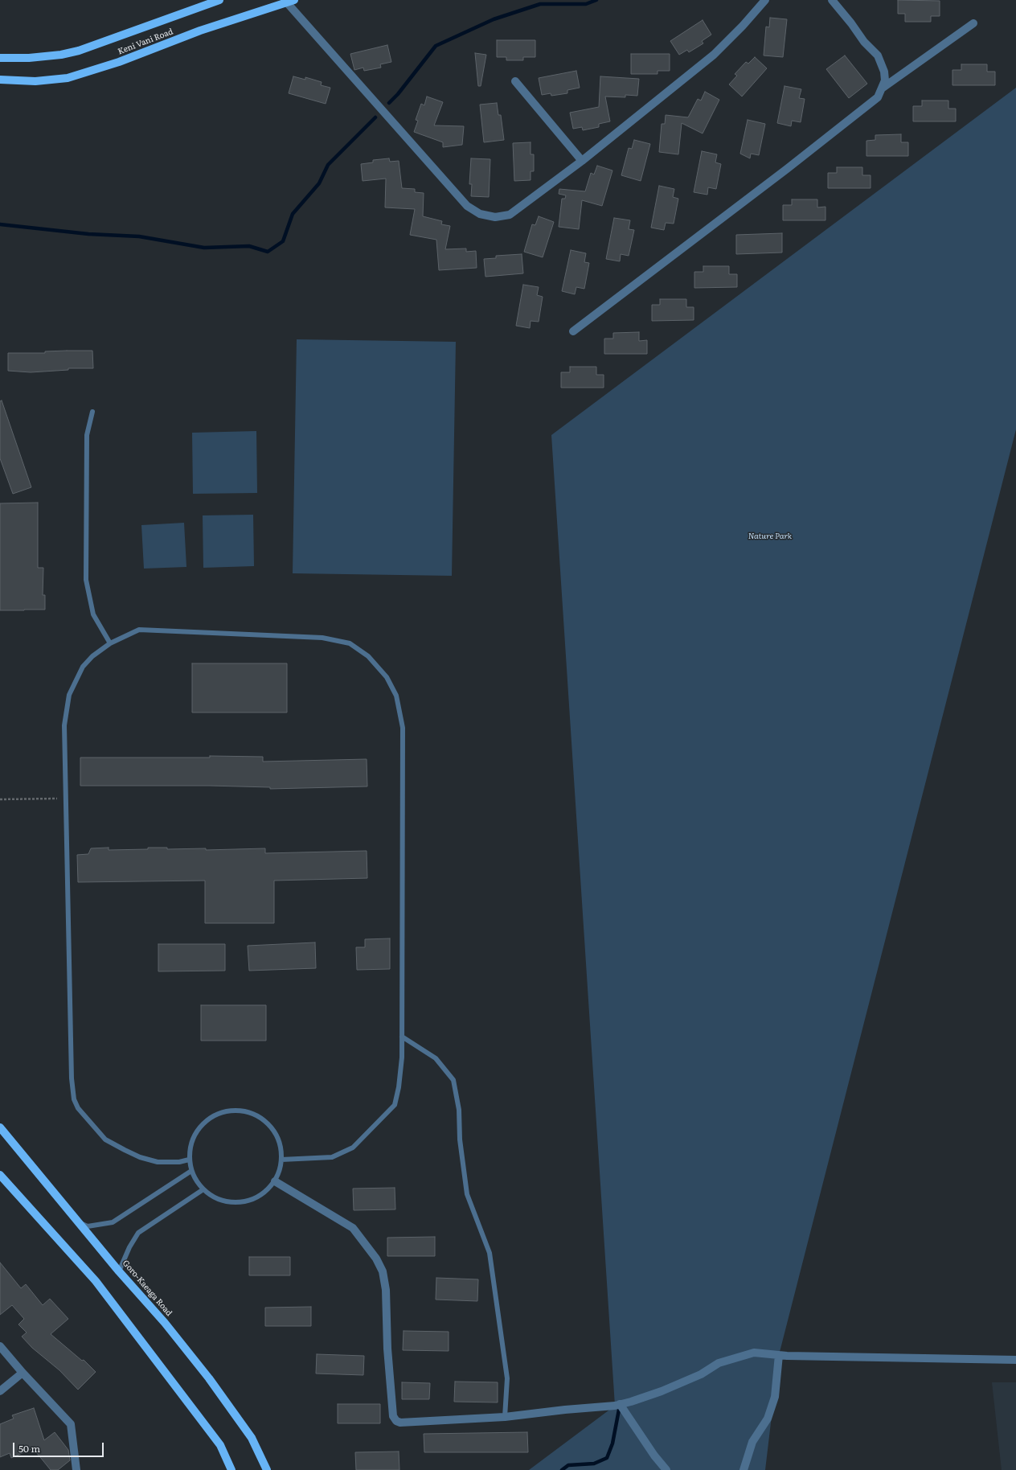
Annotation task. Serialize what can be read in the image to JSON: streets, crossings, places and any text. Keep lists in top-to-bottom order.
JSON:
{
  "streets": {
    "main road": ["Keni Vani Road", "Goro-Kaeaga Road"]
  },
  "parks": ["Nature Park"],
  "scale_bar": "50 m"
}
